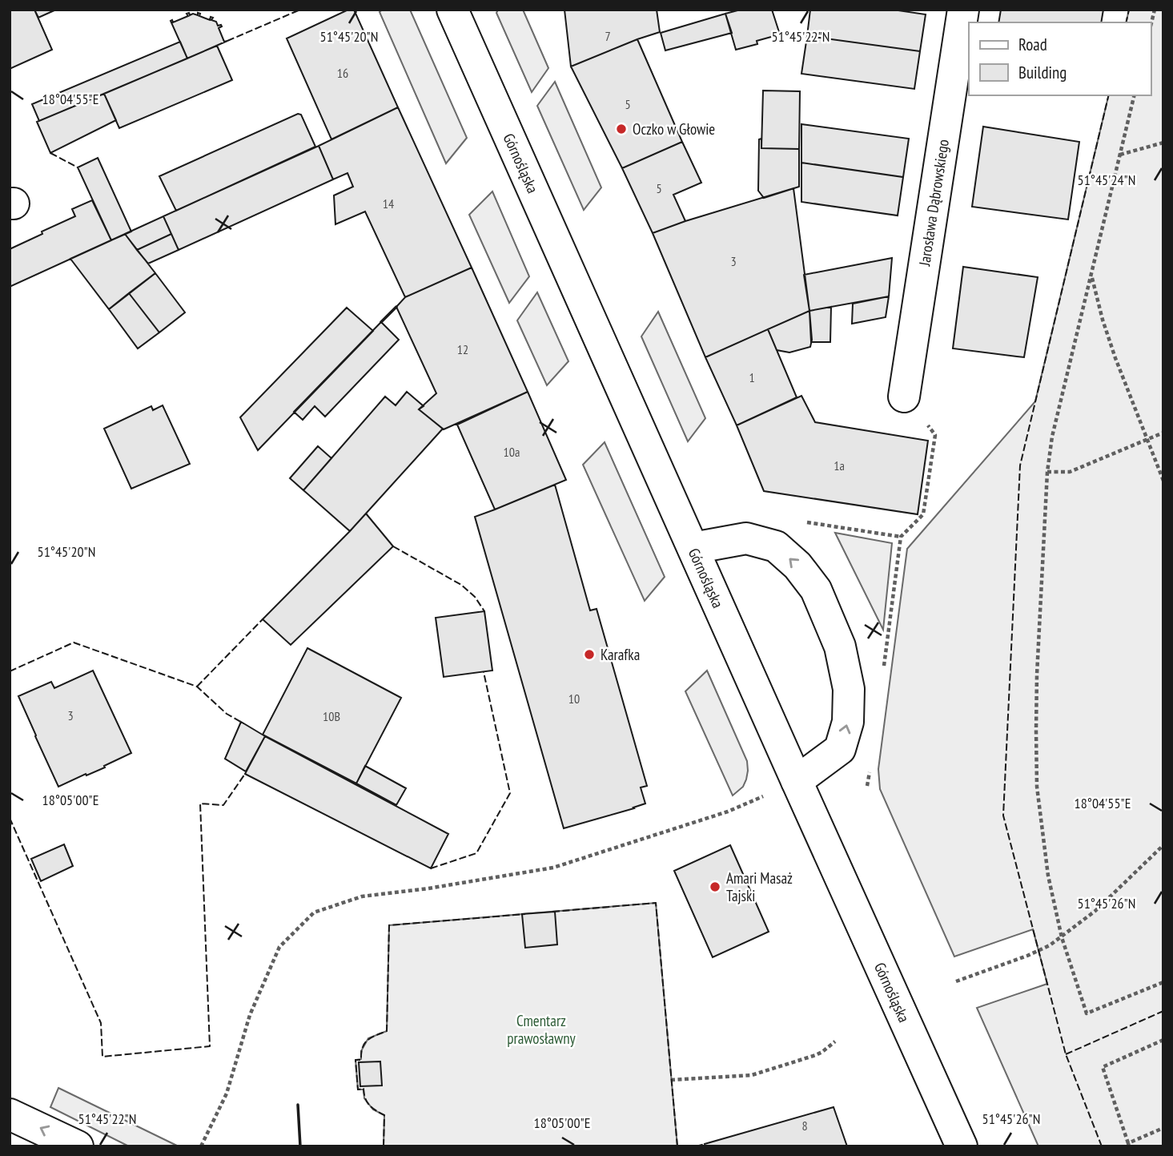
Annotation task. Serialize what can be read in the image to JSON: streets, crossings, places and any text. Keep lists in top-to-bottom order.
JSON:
{
  "streets": {
    "street": ["Górnośląska", "Jarosława Dąbrowskiego"]
  },
  "parks": ["Cmentarz prawosławny"],
  "places": ["Oczko w Głowie", "Karafka", "Amari Masaż Tajski"],
  "house_numbers": [
    "7",
    "16",
    "5",
    "5",
    "14",
    "3",
    "12",
    "1",
    "10a",
    "1a",
    "10",
    "3",
    "10B",
    "8"
  ],
  "legend": ["Road", "Building"],
  "coordinates": [
    "51°45'20\"N",
    "51°45'22\"N",
    "18°04'55\"E",
    "51°45'24\"N",
    "18°05'00\"E",
    "51°45'26\"N"
  ]
}
